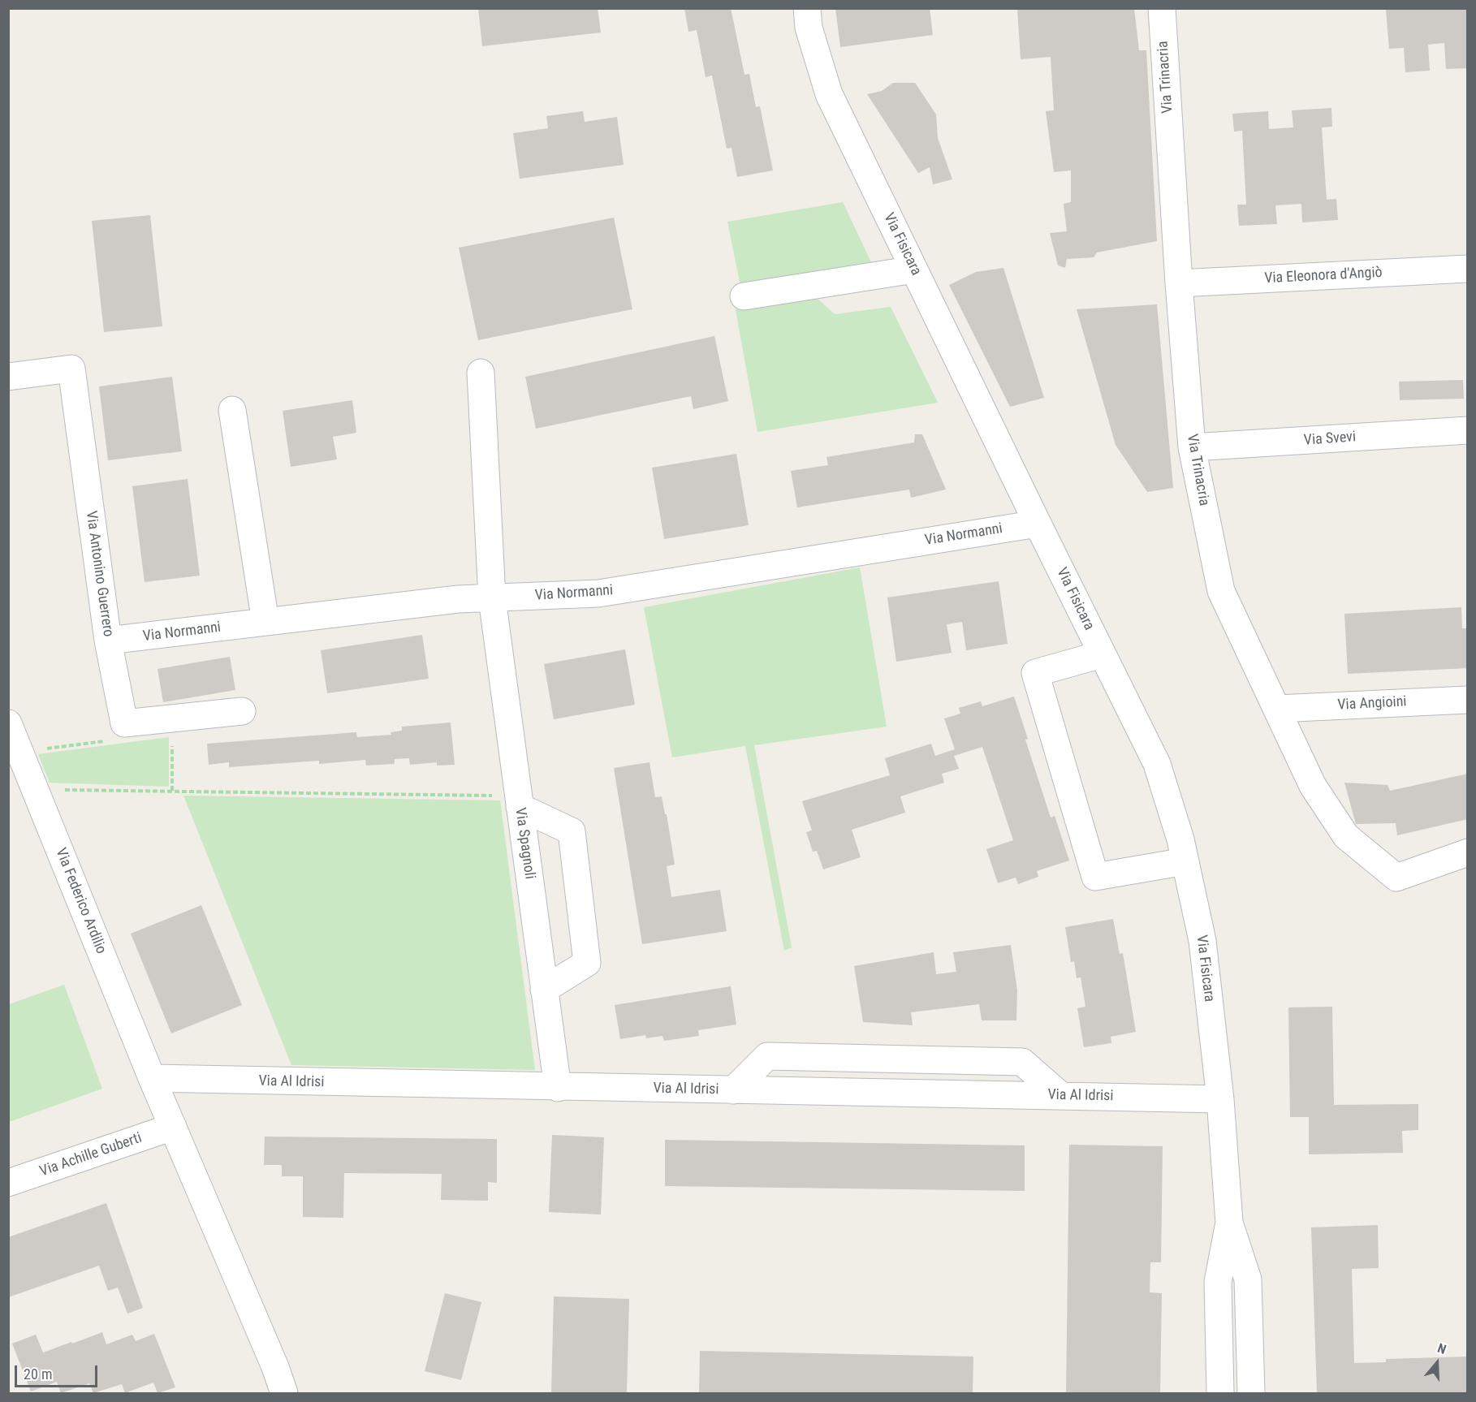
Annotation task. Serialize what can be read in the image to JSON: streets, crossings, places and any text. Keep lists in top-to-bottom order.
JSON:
{
  "streets": {
    "street": [
      "Via Trinacria",
      "Via Fisicara",
      "Via Eleonora d'Angiò",
      "Via Svevi",
      "Via Normanni",
      "Via Antonino Guerrero",
      "Via Angioini",
      "Via Spagnoli",
      "Via Federico Ardilio",
      "Via Al Idrisi",
      "Via Achille Guberti"
    ]
  },
  "crossings": [
    ["Via Trinacria", "Via Eleonora d'Angiò"],
    ["Via Trinacria", "Via Svevi"],
    ["Via Trinacria", "Via Angioini"],
    ["Via Fisicara", "Via Normanni"],
    ["Via Fisicara", "Via Al Idrisi"],
    ["Via Normanni", "Via Antonino Guerrero"],
    ["Via Normanni", "Via Spagnoli"],
    ["Via Spagnoli", "Via Al Idrisi"],
    ["Via Federico Ardilio", "Via Al Idrisi"],
    ["Via Federico Ardilio", "Via Achille Guberti"]
  ],
  "scale_bar": "20 m",
  "north": "top"
}
